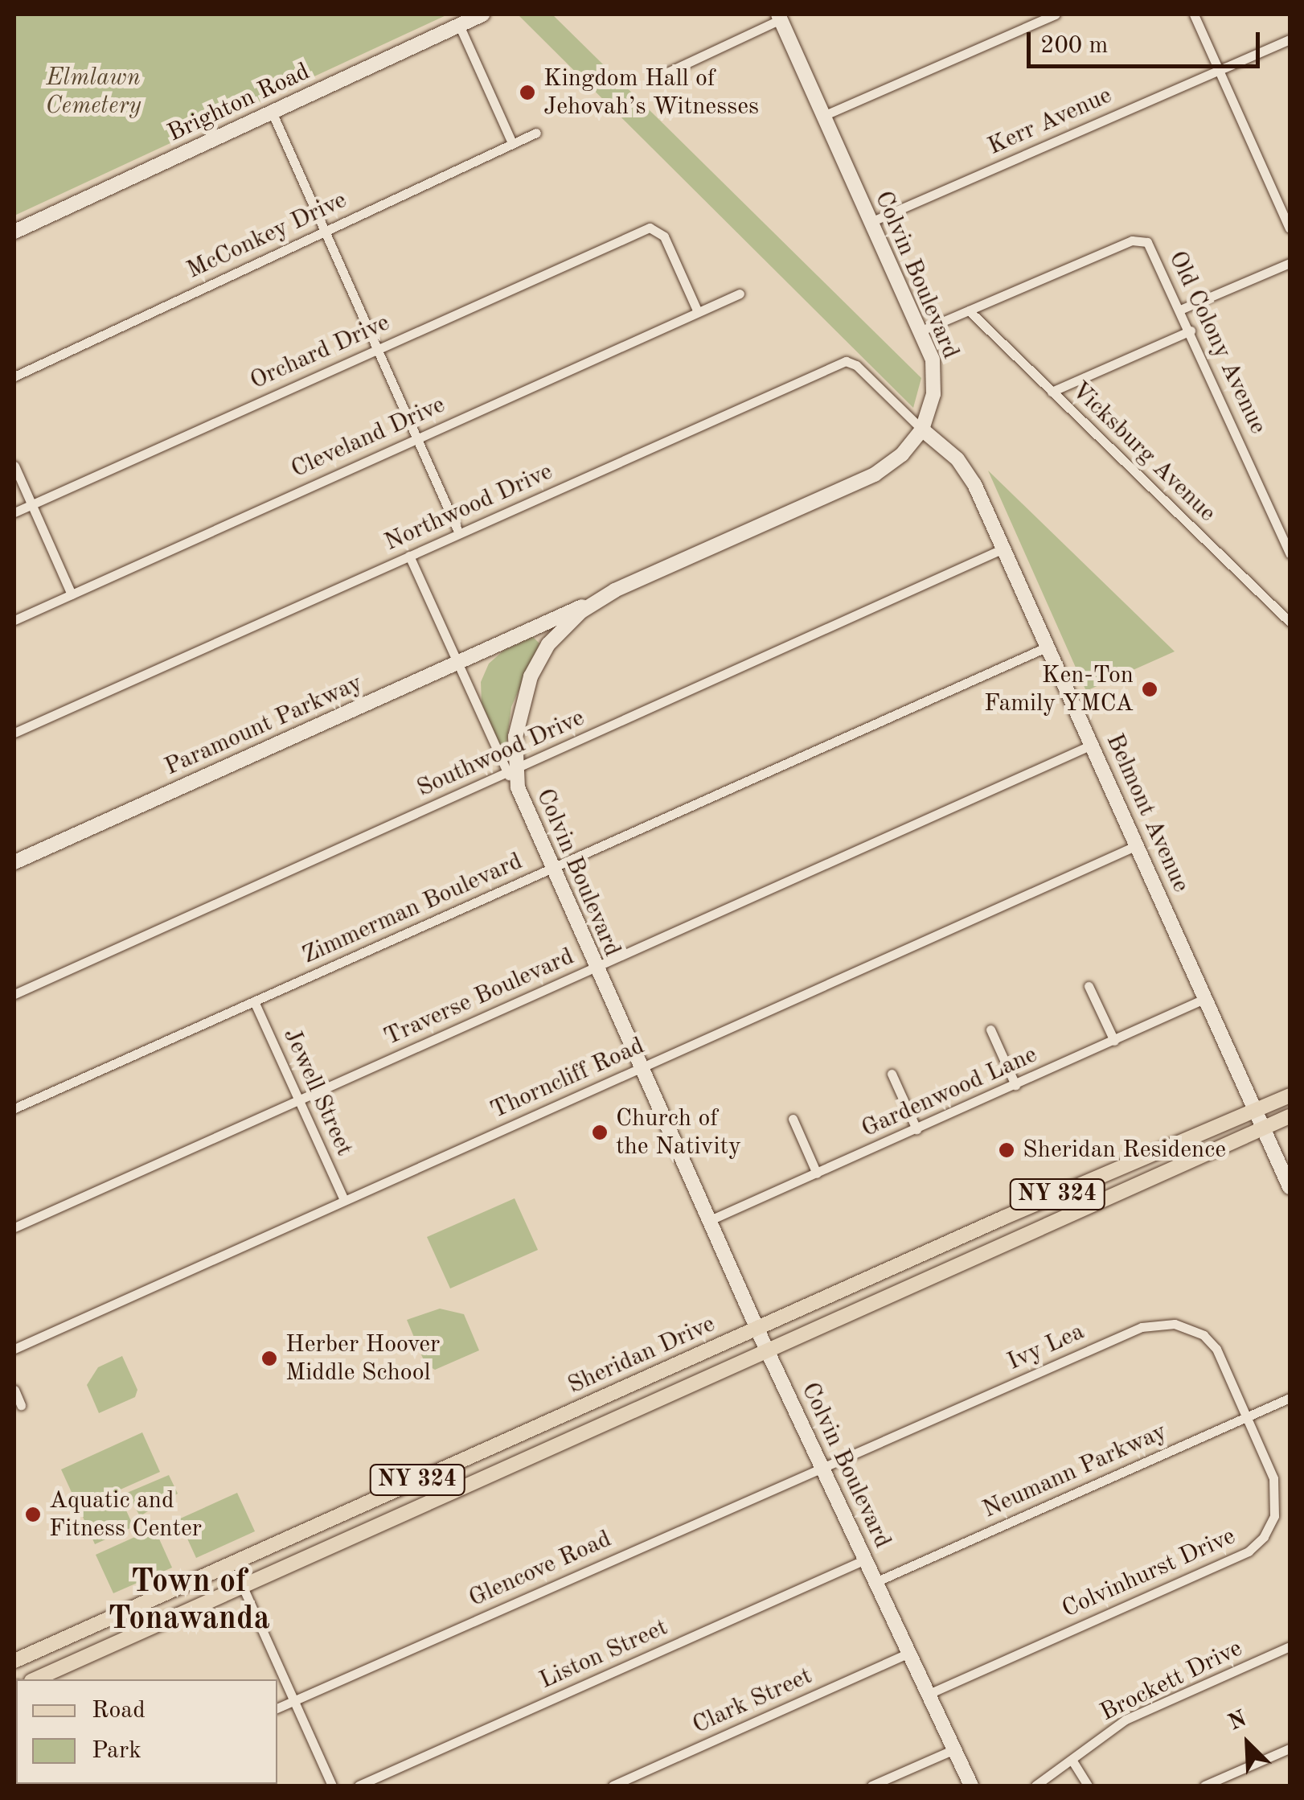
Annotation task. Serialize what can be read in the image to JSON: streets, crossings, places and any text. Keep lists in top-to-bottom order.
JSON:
{
  "streets": {
    "main road": ["NY 324", "Sheridan Drive"],
    "street": [
      "Brighton Road",
      "Kerr Avenue",
      "McConkey Drive",
      "Colvin Boulevard",
      "Old Colony Avenue",
      "Orchard Drive",
      "Cleveland Drive",
      "Vicksburg Avenue",
      "Northwood Drive",
      "Paramount Parkway",
      "Southwood Drive",
      "Belmont Avenue",
      "Zimmerman Boulevard",
      "Traverse Boulevard",
      "Thorncliff Road",
      "Jewell Street",
      "Gardenwood Lane",
      "Ivy Lea",
      "Neumann Parkway",
      "Glencove Road",
      "Colvinhurst Drive",
      "Liston Street",
      "Brockett Drive",
      "Clark Street"
    ]
  },
  "crossings": [
    ["Kerr Avenue", "Colvin Boulevard"],
    ["Colvin Boulevard", "Old Colony Avenue"],
    ["Colvin Boulevard", "Northwood Drive"],
    ["Colvin Boulevard", "Paramount Parkway"],
    ["Colvin Boulevard", "Southwood Drive"],
    ["Colvin Boulevard", "Belmont Avenue"],
    ["Colvin Boulevard", "Zimmerman Boulevard"],
    ["Colvin Boulevard", "Traverse Boulevard"],
    ["Colvin Boulevard", "Thorncliff Road"],
    ["Colvin Boulevard", "Gardenwood Lane"],
    ["Colvin Boulevard", "Ivy Lea"],
    ["Colvin Boulevard", "Sheridan Drive"],
    ["Colvin Boulevard", "Neumann Parkway"],
    ["Colvin Boulevard", "Glencove Road"],
    ["Colvin Boulevard", "Colvinhurst Drive"],
    ["Colvin Boulevard", "Liston Street"],
    ["Colvin Boulevard", "Clark Street"],
    ["Old Colony Avenue", "Vicksburg Avenue"],
    ["Orchard Drive", "Cleveland Drive"],
    ["Northwood Drive", "Belmont Avenue"],
    ["Southwood Drive", "Belmont Avenue"],
    ["Belmont Avenue", "Zimmerman Boulevard"],
    ["Belmont Avenue", "Traverse Boulevard"],
    ["Belmont Avenue", "Thorncliff Road"],
    ["Belmont Avenue", "Gardenwood Lane"],
    ["Belmont Avenue", "Sheridan Drive"],
    ["Zimmerman Boulevard", "Jewell Street"],
    ["Traverse Boulevard", "Jewell Street"],
    ["Thorncliff Road", "Jewell Street"],
    ["Ivy Lea", "Neumann Parkway"],
    ["Ivy Lea", "Glencove Road"],
    ["Ivy Lea", "Colvinhurst Drive"],
    ["Neumann Parkway", "Colvinhurst Drive"]
  ],
  "districts": ["Town of Tonawanda"],
  "parks": ["Elmlawn Cemetery"],
  "places": [
    "Kingdom Hall of Jehovah’s Witnesses",
    "Ken-Ton Family YMCA",
    "Church of the Nativity",
    "Sheridan Residence",
    "Herber Hoover Middle School",
    "Aquatic and Fitness Center"
  ],
  "legend": ["Road", "Park"],
  "scale_bar": "200 m",
  "north": "top left"
}
